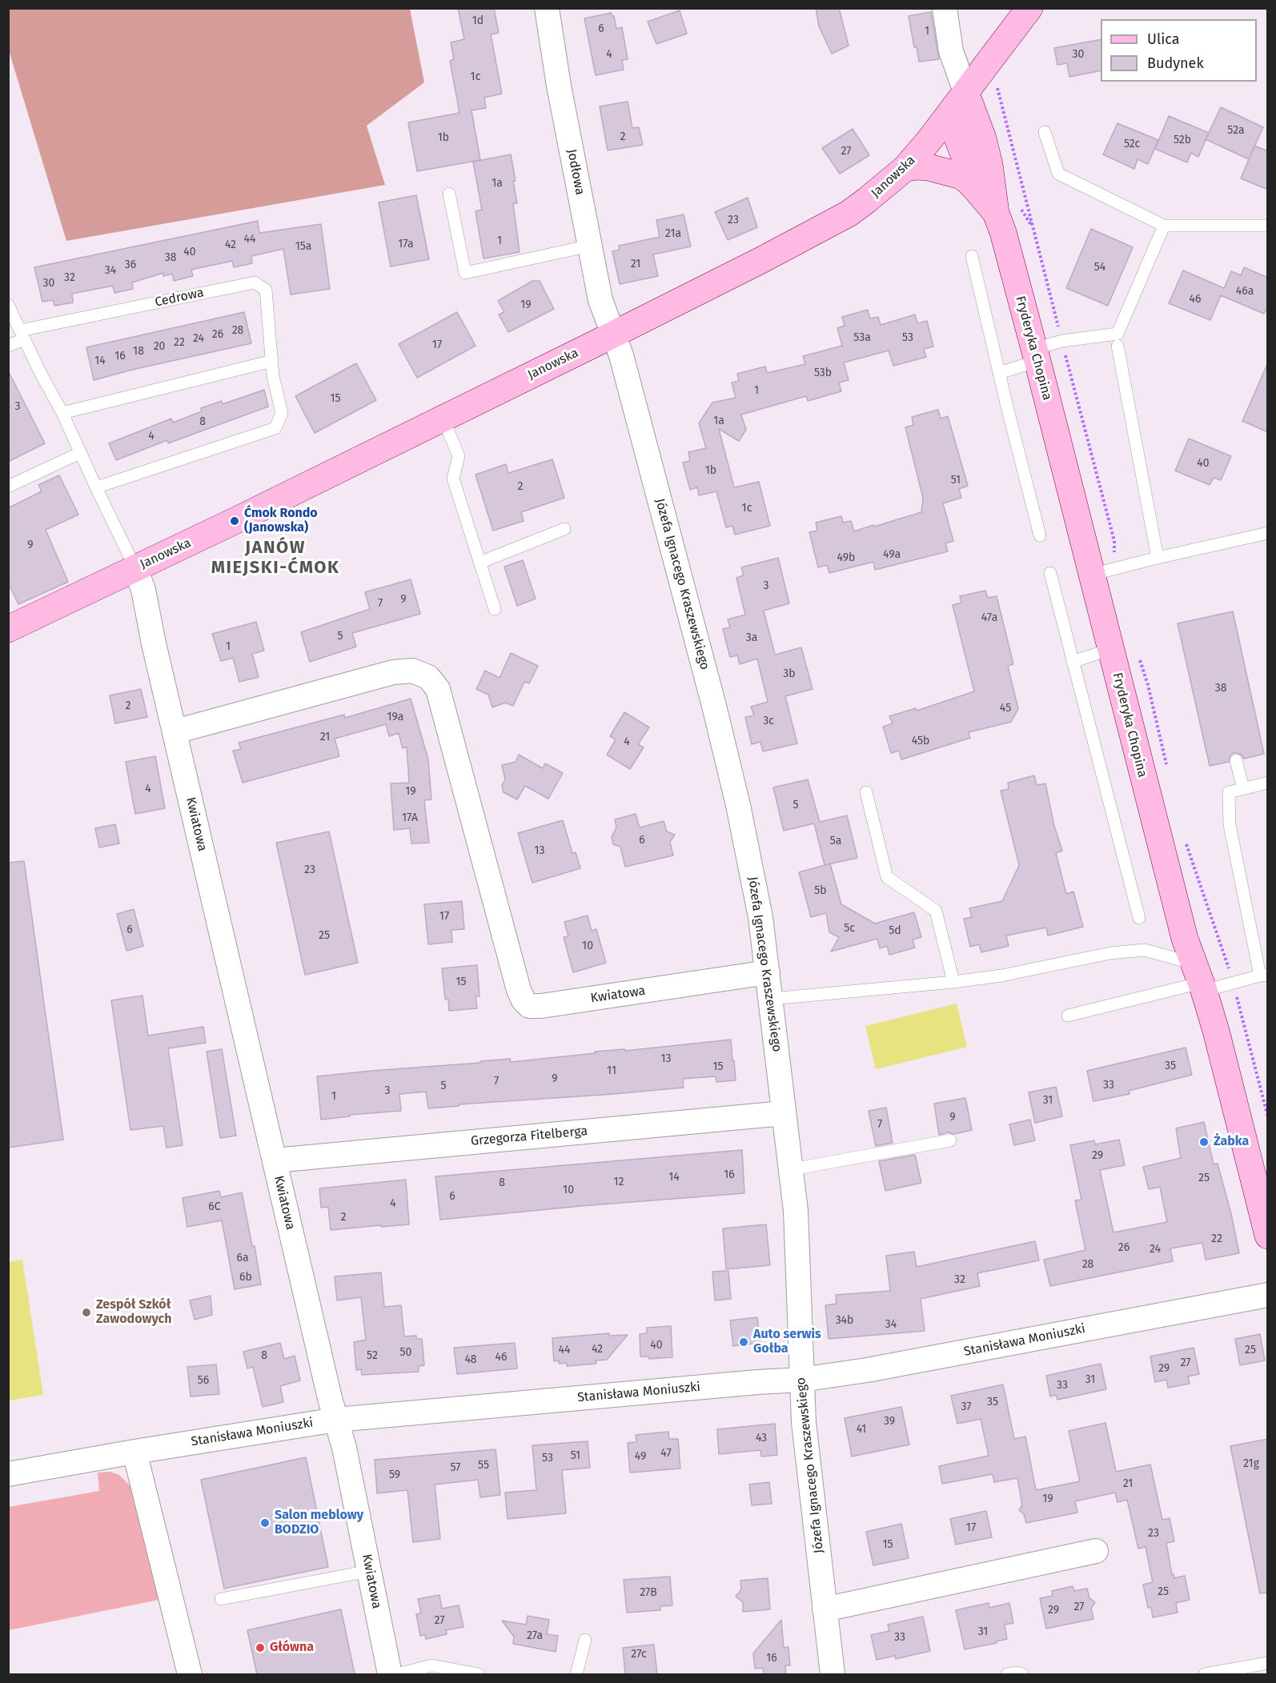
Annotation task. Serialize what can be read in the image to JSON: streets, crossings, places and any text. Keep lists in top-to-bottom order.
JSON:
{
  "streets": {
    "street": [
      "Jodłowa",
      "Janowska",
      "Fryderyka Chopina",
      "Józefa Ignacego Kraszewskiego",
      "Kwiatowa",
      "Grzegorza Fitelberga",
      "Stanisława Moniuszki"
    ],
    "lane": ["Cedrowa"]
  },
  "crossings": [
    ["Jodłowa", "Janowska"],
    ["Jodłowa", "Józefa Ignacego Kraszewskiego"],
    ["Janowska", "Fryderyka Chopina"],
    ["Janowska", "Józefa Ignacego Kraszewskiego"],
    ["Janowska", "Kwiatowa"],
    ["Józefa Ignacego Kraszewskiego", "Kwiatowa"],
    ["Józefa Ignacego Kraszewskiego", "Grzegorza Fitelberga"],
    ["Józefa Ignacego Kraszewskiego", "Stanisława Moniuszki"],
    ["Kwiatowa", "Grzegorza Fitelberga"],
    ["Kwiatowa", "Stanisława Moniuszki"]
  ],
  "districts": ["JANÓW MIEJSKI-ĆMOK"],
  "places": [
    "Ćmok Rondo (Janowska)",
    "Żabka",
    "Zespół Szkół Zawodowych",
    "Auto serwis Gołba",
    "Salon meblowy BODZIO",
    "Główna"
  ],
  "house_numbers": [
    "1d",
    "6",
    "1",
    "4",
    "30",
    "1c",
    "52a",
    "2",
    "1b",
    "52b",
    "52c",
    "27",
    "1a",
    "23",
    "21a",
    "44",
    "1",
    "17a",
    "42",
    "15a",
    "40",
    "38",
    "21",
    "36",
    "54",
    "34",
    "32",
    "30",
    "46a",
    "46",
    "19",
    "28",
    "26",
    "53a",
    "53",
    "24",
    "22",
    "17",
    "20",
    "18",
    "16",
    "14",
    "53b",
    "1",
    "15",
    "3",
    "1a",
    "8",
    "4",
    "40",
    "1b",
    "51",
    "2",
    "1c",
    "9",
    "49a",
    "49b",
    "3",
    "9",
    "7",
    "47a",
    "5",
    "3a",
    "1",
    "3b",
    "38",
    "2",
    "45",
    "19a",
    "3c",
    "21",
    "45b",
    "4",
    "4",
    "19",
    "5",
    "17A",
    "6",
    "5a",
    "13",
    "23",
    "5b",
    "17",
    "5c",
    "6",
    "5d",
    "25",
    "10",
    "15",
    "13",
    "35",
    "15",
    "11",
    "9",
    "7",
    "33",
    "5",
    "3",
    "1",
    "31",
    "9",
    "7",
    "29",
    "16",
    "14",
    "25",
    "12",
    "8",
    "10",
    "6",
    "4",
    "6C",
    "2",
    "22",
    "26",
    "24",
    "6a",
    "28",
    "6b",
    "32",
    "34b",
    "34",
    "40",
    "42",
    "44",
    "25",
    "50",
    "8",
    "52",
    "46",
    "48",
    "27",
    "29",
    "31",
    "56",
    "33",
    "35",
    "37",
    "39",
    "41",
    "43",
    "47",
    "51",
    "49",
    "53",
    "21g",
    "55",
    "57",
    "59",
    "21",
    "19",
    "17",
    "23",
    "15",
    "25",
    "27B",
    "27",
    "29",
    "27",
    "31",
    "27a",
    "33",
    "27c",
    "16"
  ],
  "legend": ["Ulica", "Budynek"]
}
